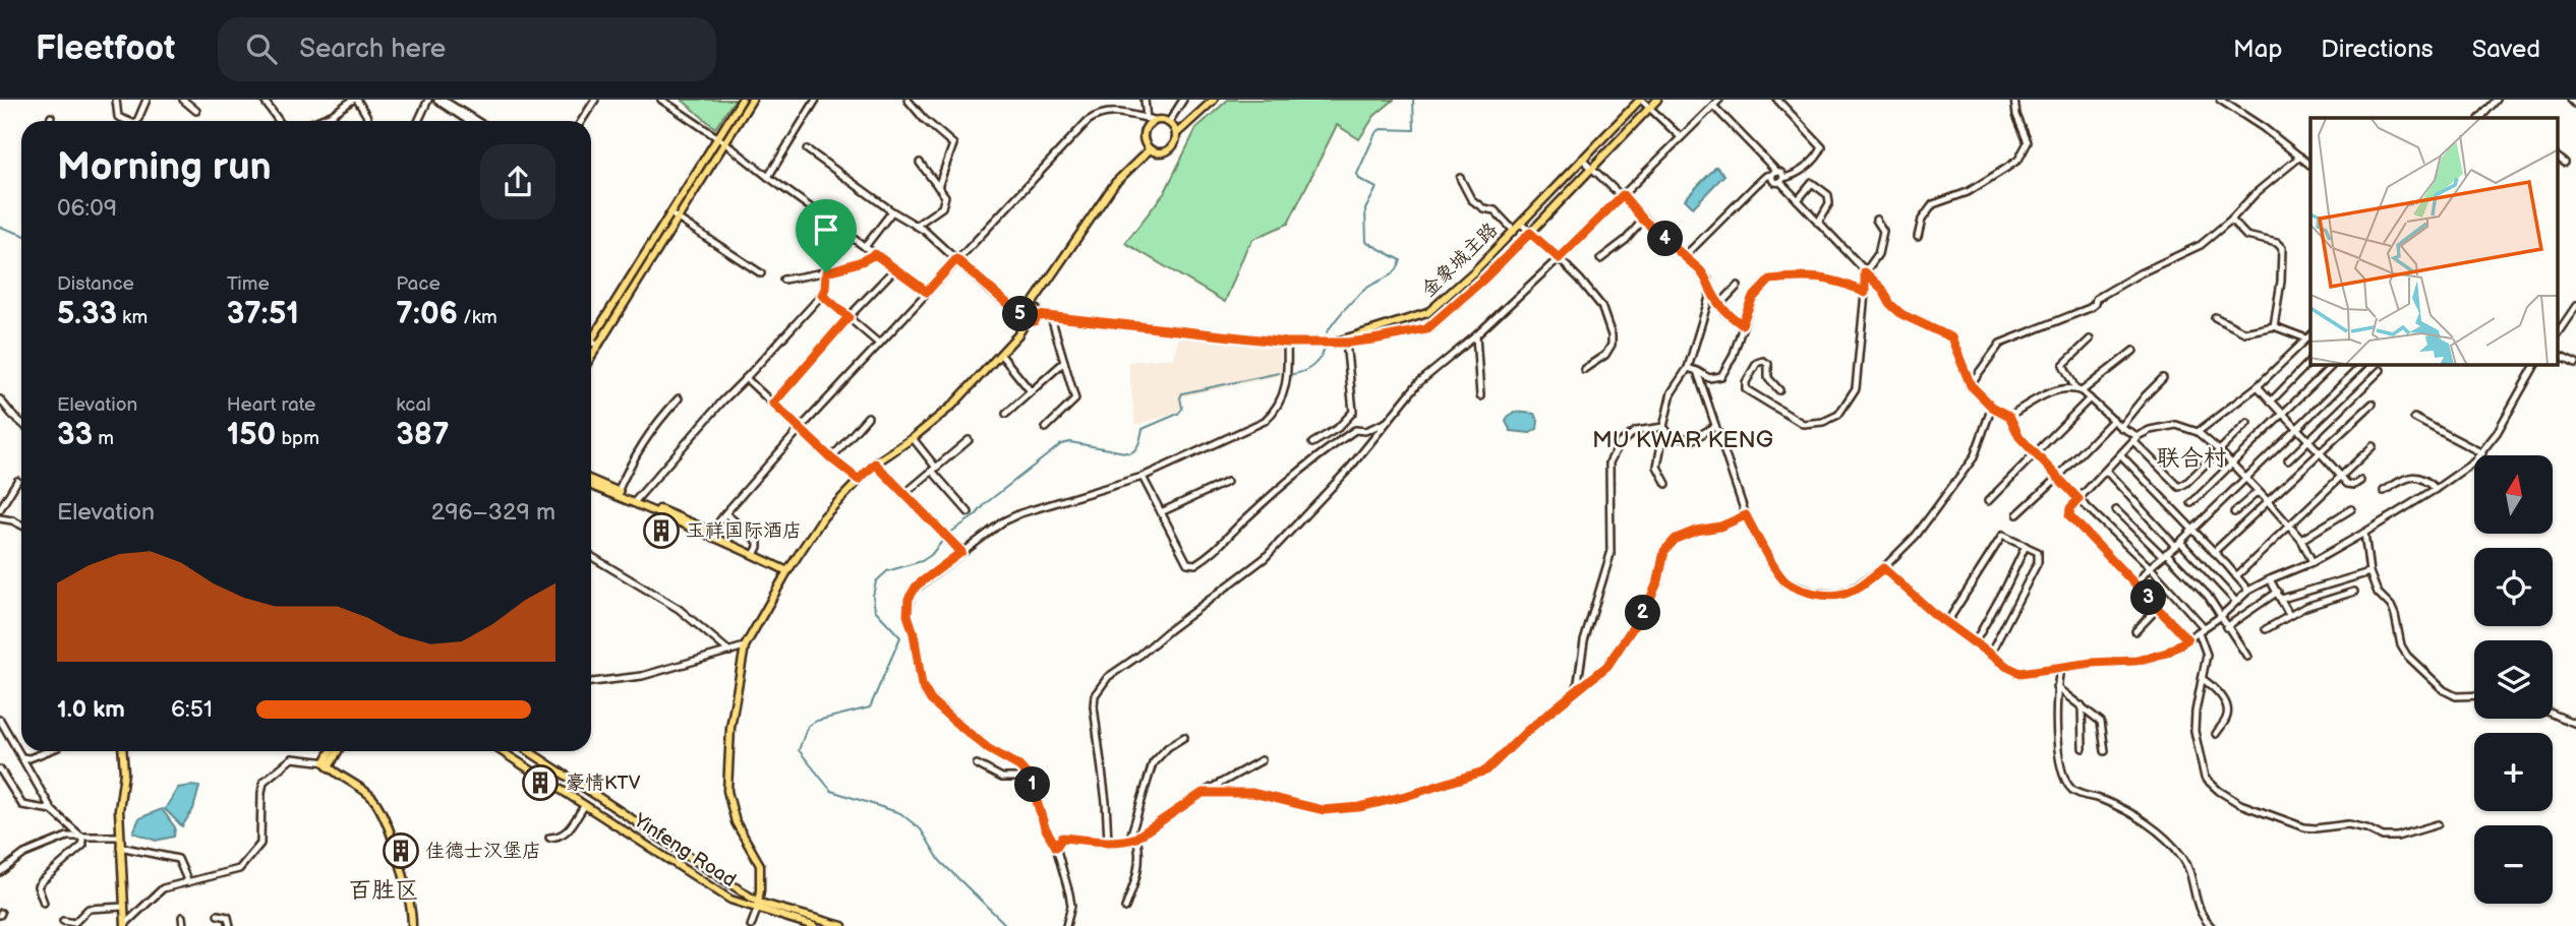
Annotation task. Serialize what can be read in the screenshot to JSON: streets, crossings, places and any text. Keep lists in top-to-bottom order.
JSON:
{
  "streets": {
    "main road": ["金象城主路", "Yinfeng Road"]
  },
  "districts": ["MU KWAR KENG", "联合村", "百胜区"],
  "places": {
    "building": ["玉祥国际酒店", "豪情KTV", "佳德士汉堡店"]
  },
  "north": "top",
  "page": {
    "header": "Fleetfoot",
    "search": "Search here",
    "nav": ["Map", "Directions", "Saved"],
    "heading": ["Morning run", "06:09"],
    "pins": [
      "4",
      "5",
      "3",
      "2",
      "1"
    ],
    "stats": [
      ["Distance", "5.33 km"],
      ["Time", "37:51"],
      ["Pace", "7:06 /km"],
      ["Elevation", "33 m"],
      ["Heart rate", "150 bpm"],
      ["kcal", "387"]
    ],
    "map_buttons": ["+", "−"],
    "chart": ["Elevation", "296–329 m"],
    "list": [
      {
        "name": "1.0 km",
        "note": "6:51"
      }
    ]
  }
}
